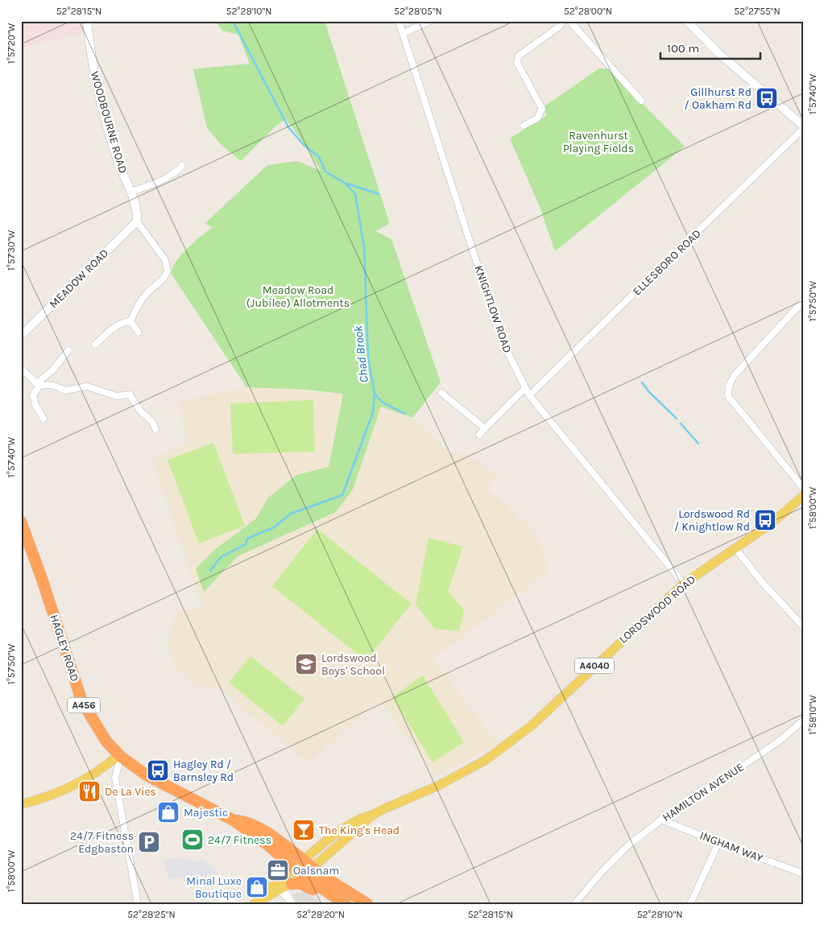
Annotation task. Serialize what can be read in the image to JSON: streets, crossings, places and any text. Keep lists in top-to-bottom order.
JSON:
{
  "streets": {
    "highway": ["HAGLEY ROAD", "A456"],
    "main road": ["LORDSWOOD ROAD", "A4040"],
    "street": [
      "WOODBOURNE ROAD",
      "ELLESBORO ROAD",
      "MEADOW ROAD",
      "KNIGHTLOW ROAD",
      "HAMILTON AVENUE",
      "INGHAM WAY"
    ]
  },
  "crossings": [
    ["WOODBOURNE ROAD", "MEADOW ROAD"],
    ["ELLESBORO ROAD", "KNIGHTLOW ROAD"],
    ["KNIGHTLOW ROAD", "LORDSWOOD ROAD"],
    ["LORDSWOOD ROAD", "HAGLEY ROAD"],
    ["LORDSWOOD ROAD", "A456"],
    ["HAGLEY ROAD", "A456"],
    ["HAMILTON AVENUE", "INGHAM WAY"]
  ],
  "water": ["Chad Brook"],
  "parks": ["Ravenhurst Playing Fields", "Meadow Road (Jubilee) Allotments"],
  "places": {
    "bus stop": ["Gillhurst Rd / Oakham Rd", "Lordswood Rd / Knightlow Rd", "Hagley Rd / Barnsley Rd"],
    "school or university": ["Lordswood Boys' School"],
    "restaurant": ["De La Vies"],
    "shop": ["Majestic", "Minal Luxe Boutique"],
    "bar": ["The King's Head"],
    "sports": ["24/7 Fitness"],
    "parking": ["24/7 Fitness Edgbaston"],
    "office": ["Oalsnam"]
  },
  "scale_bar": "100 m",
  "coordinates": [
    "52°28'15\"N",
    "52°28'10\"N",
    "52°28'05\"N",
    "52°28'00\"N",
    "52°27'55\"N",
    "1°57'20\"W",
    "1°57'40\"W",
    "1°57'30\"W",
    "1°57'50\"W",
    "1°58'00\"W",
    "1°58'10\"W",
    "52°28'25\"N",
    "52°28'20\"N"
  ]
}
